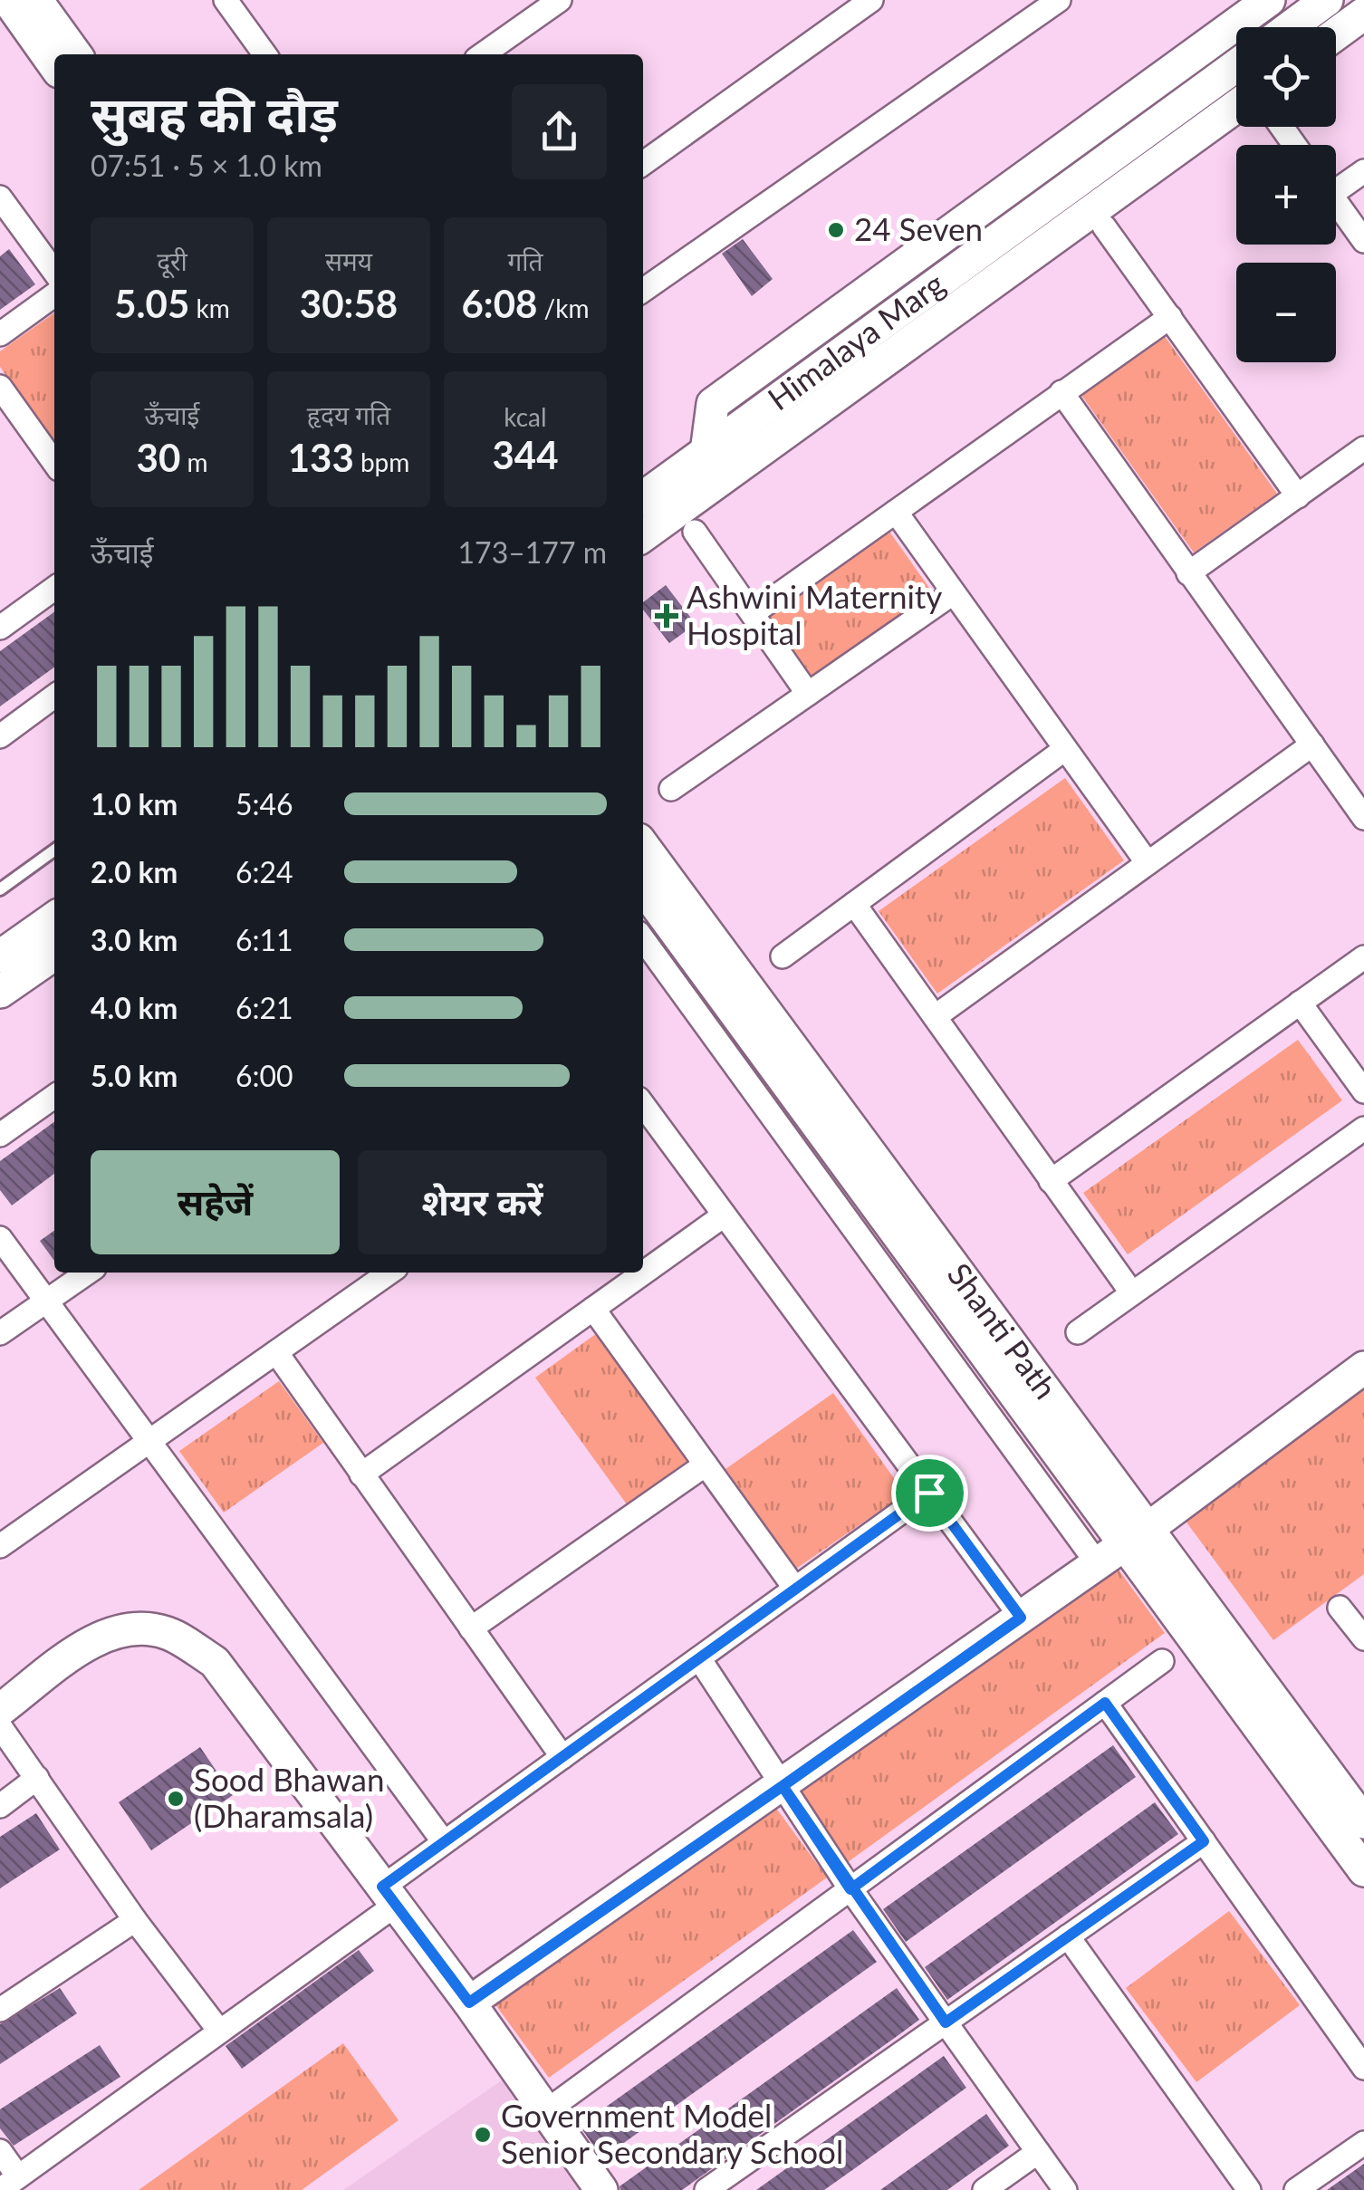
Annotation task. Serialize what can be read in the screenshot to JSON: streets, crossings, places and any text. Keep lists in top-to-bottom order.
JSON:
{
  "streets": {
    "main road": ["Himalaya Marg", "Shanti Path"]
  },
  "places": {
    "other": ["24 Seven", "Sood Bhawan (Dharamsala)", "Government Model Senior Secondary School"],
    "health": ["Ashwini Maternity Hospital"]
  },
  "page": {
    "map_buttons": ["+", "−"],
    "heading": ["सुबह की दौड़", "07:51 · 5 × 1.0 km"],
    "stats": [
      ["दूरी", "5.05 km"],
      ["समय", "30:58"],
      ["गति", "6:08 /km"],
      ["ऊँचाई", "30 m"],
      ["हृदय गति", "133 bpm"],
      ["kcal", "344"]
    ],
    "chart": ["ऊँचाई", "173–177 m"],
    "list": [
      {
        "name": "1.0 km",
        "note": "5:46"
      },
      {
        "name": "2.0 km",
        "note": "6:24"
      },
      {
        "name": "3.0 km",
        "note": "6:11"
      },
      {
        "name": "4.0 km",
        "note": "6:21"
      },
      {
        "name": "5.0 km",
        "note": "6:00"
      }
    ],
    "buttons": ["सहेजें", "शेयर करें"]
  }
}
